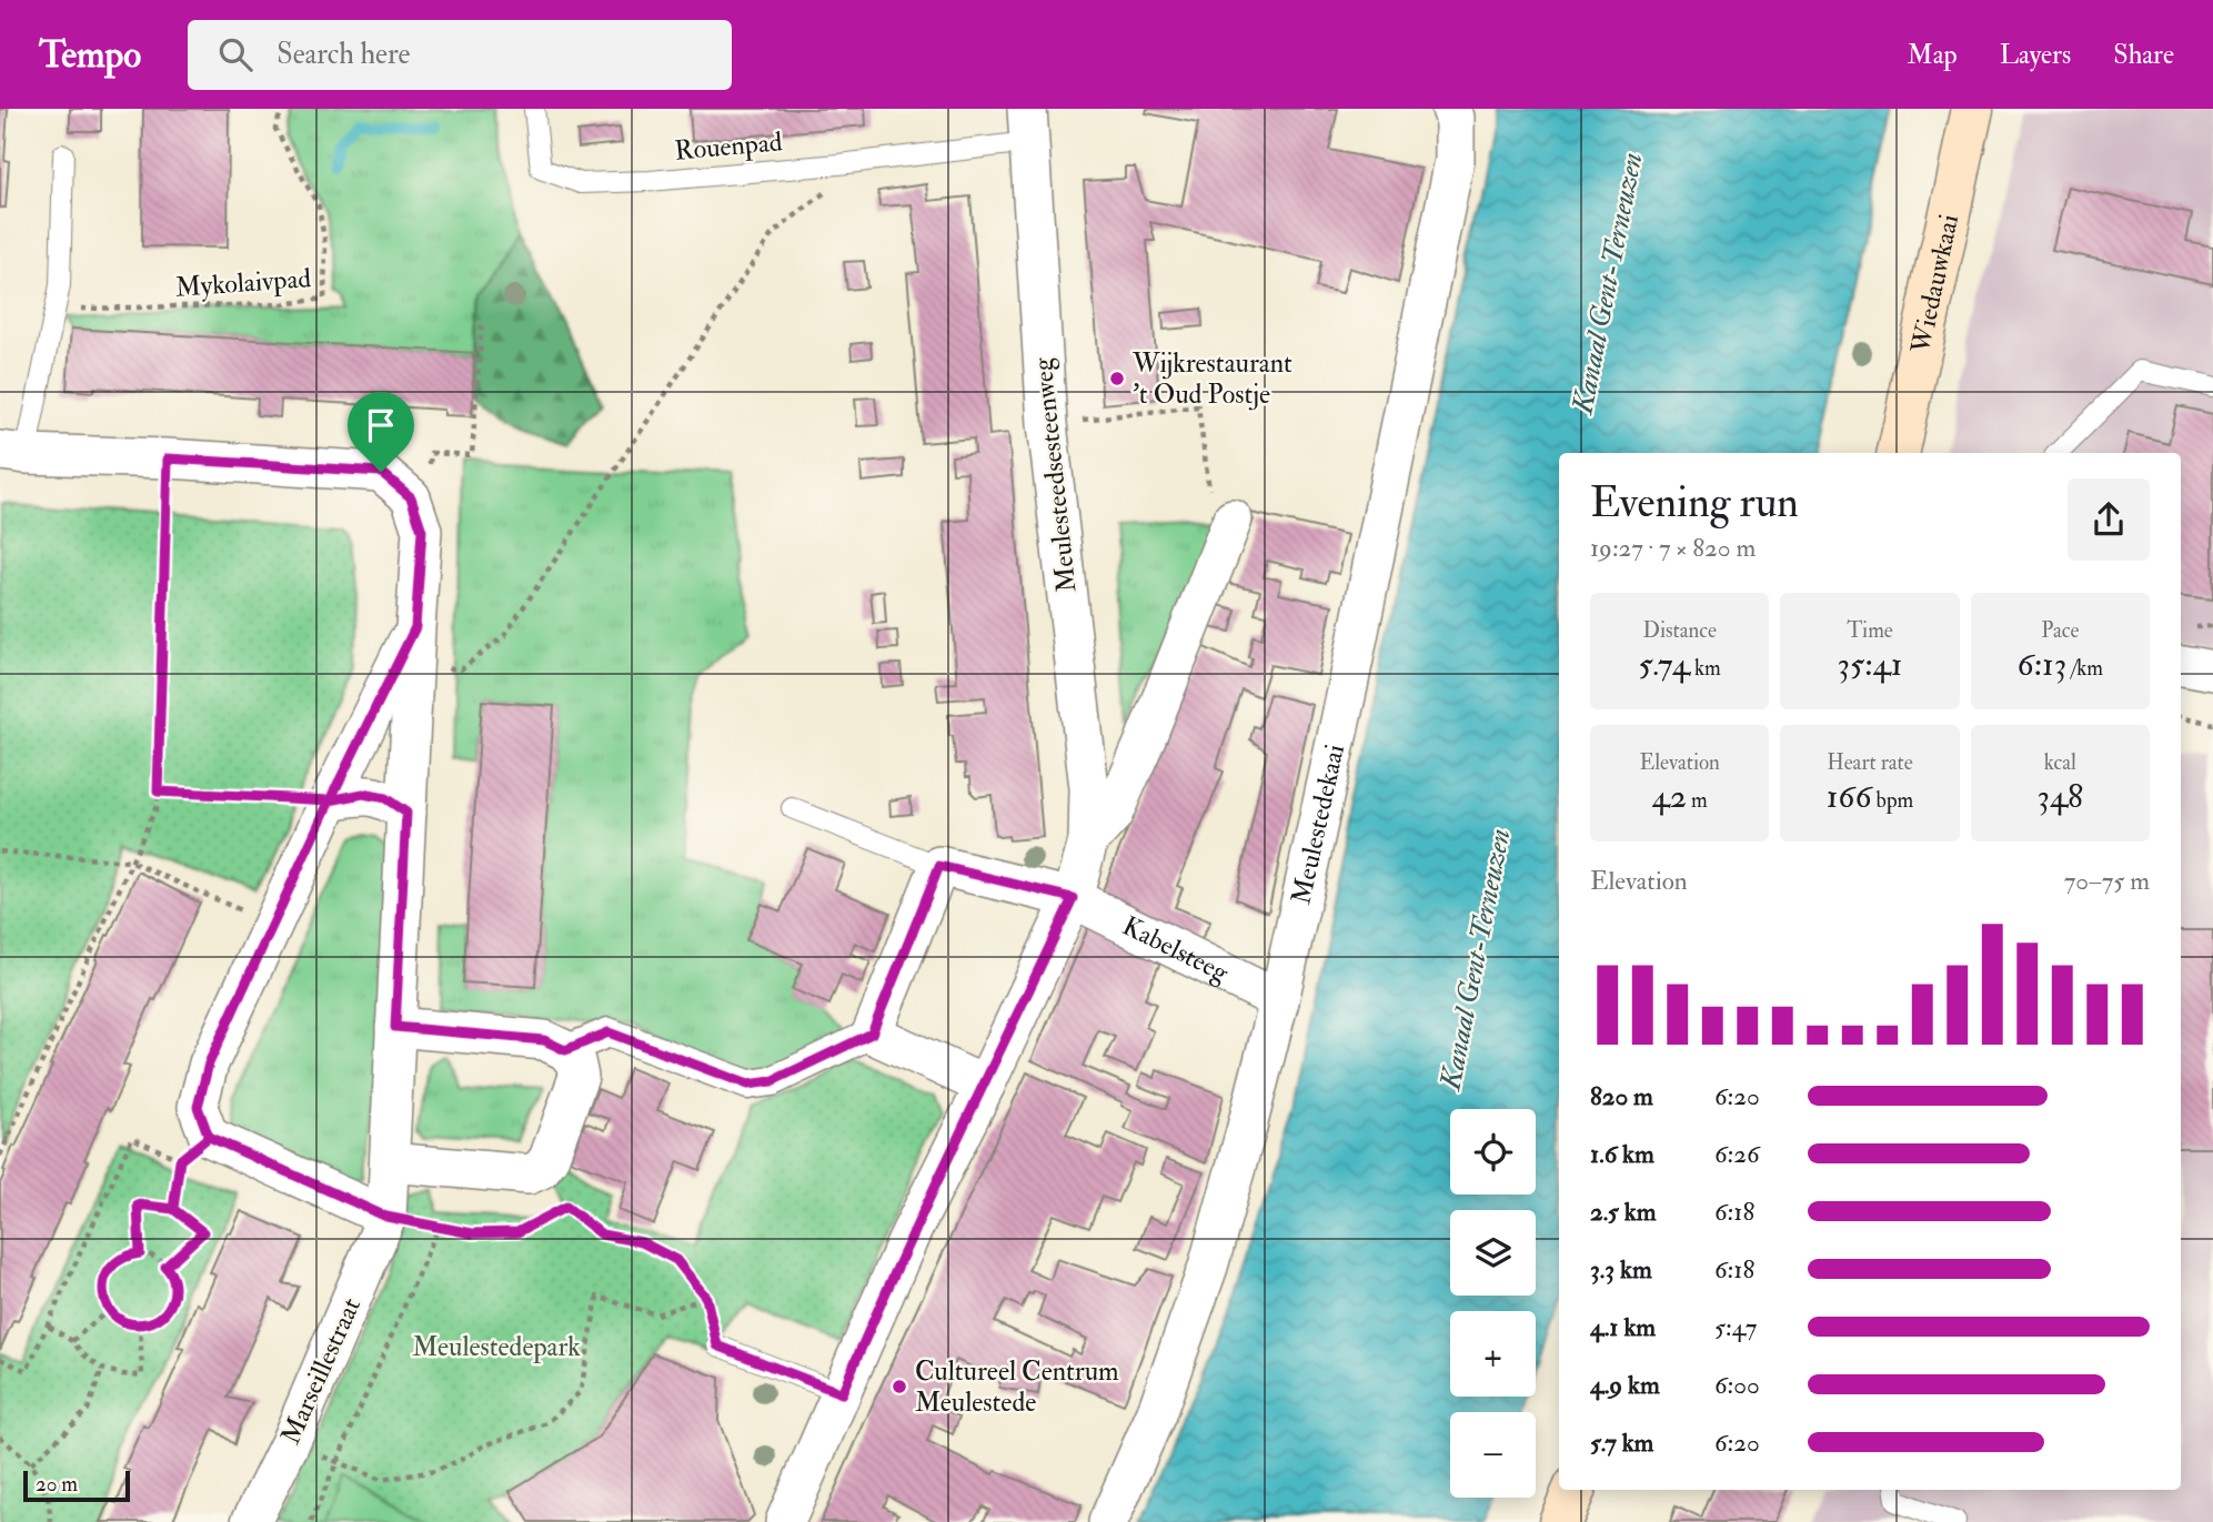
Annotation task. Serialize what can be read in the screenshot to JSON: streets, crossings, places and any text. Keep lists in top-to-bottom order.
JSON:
{
  "streets": {
    "main road": ["Wiedauwkaai"],
    "street": [
      "Meulesteedsesteenweg",
      "Meulestedekaai",
      "Kabelsteeg",
      "Marseillestraat"
    ],
    "lane": ["Rouenpad"],
    "path": ["Mykolaivpad"]
  },
  "crossings": [
    ["Rouenpad", "Meulesteedsesteenweg"],
    ["Meulesteedsesteenweg", "Kabelsteeg"],
    ["Meulestedekaai", "Kabelsteeg"]
  ],
  "water": ["Kanaal Gent-Terneuzen"],
  "parks": ["Meulestedepark"],
  "places": ["Wijkrestaurant 't Oud Postje", "Cultureel Centrum Meulestede"],
  "scale_bar": "20 m",
  "page": {
    "header": "Tempo",
    "search": "Search here",
    "nav": ["Map", "Layers", "Share"],
    "heading": ["Evening run", "19:27 · 7 × 820 m"],
    "stats": [
      ["Distance", "5.74 km"],
      ["Time", "35:41"],
      ["Pace", "6:13 /km"],
      ["Elevation", "42 m"],
      ["Heart rate", "166 bpm"],
      ["kcal", "348"]
    ],
    "chart": ["Elevation", "70–75 m"],
    "list": [
      {
        "name": "820 m",
        "note": "6:20"
      },
      {
        "name": "1.6 km",
        "note": "6:26"
      },
      {
        "name": "2.5 km",
        "note": "6:18"
      },
      {
        "name": "3.3 km",
        "note": "6:18"
      },
      {
        "name": "4.1 km",
        "note": "5:47"
      },
      {
        "name": "4.9 km",
        "note": "6:00"
      },
      {
        "name": "5.7 km",
        "note": "6:20"
      }
    ],
    "map_buttons": ["+", "−"],
    "scale": "20 m"
  }
}
